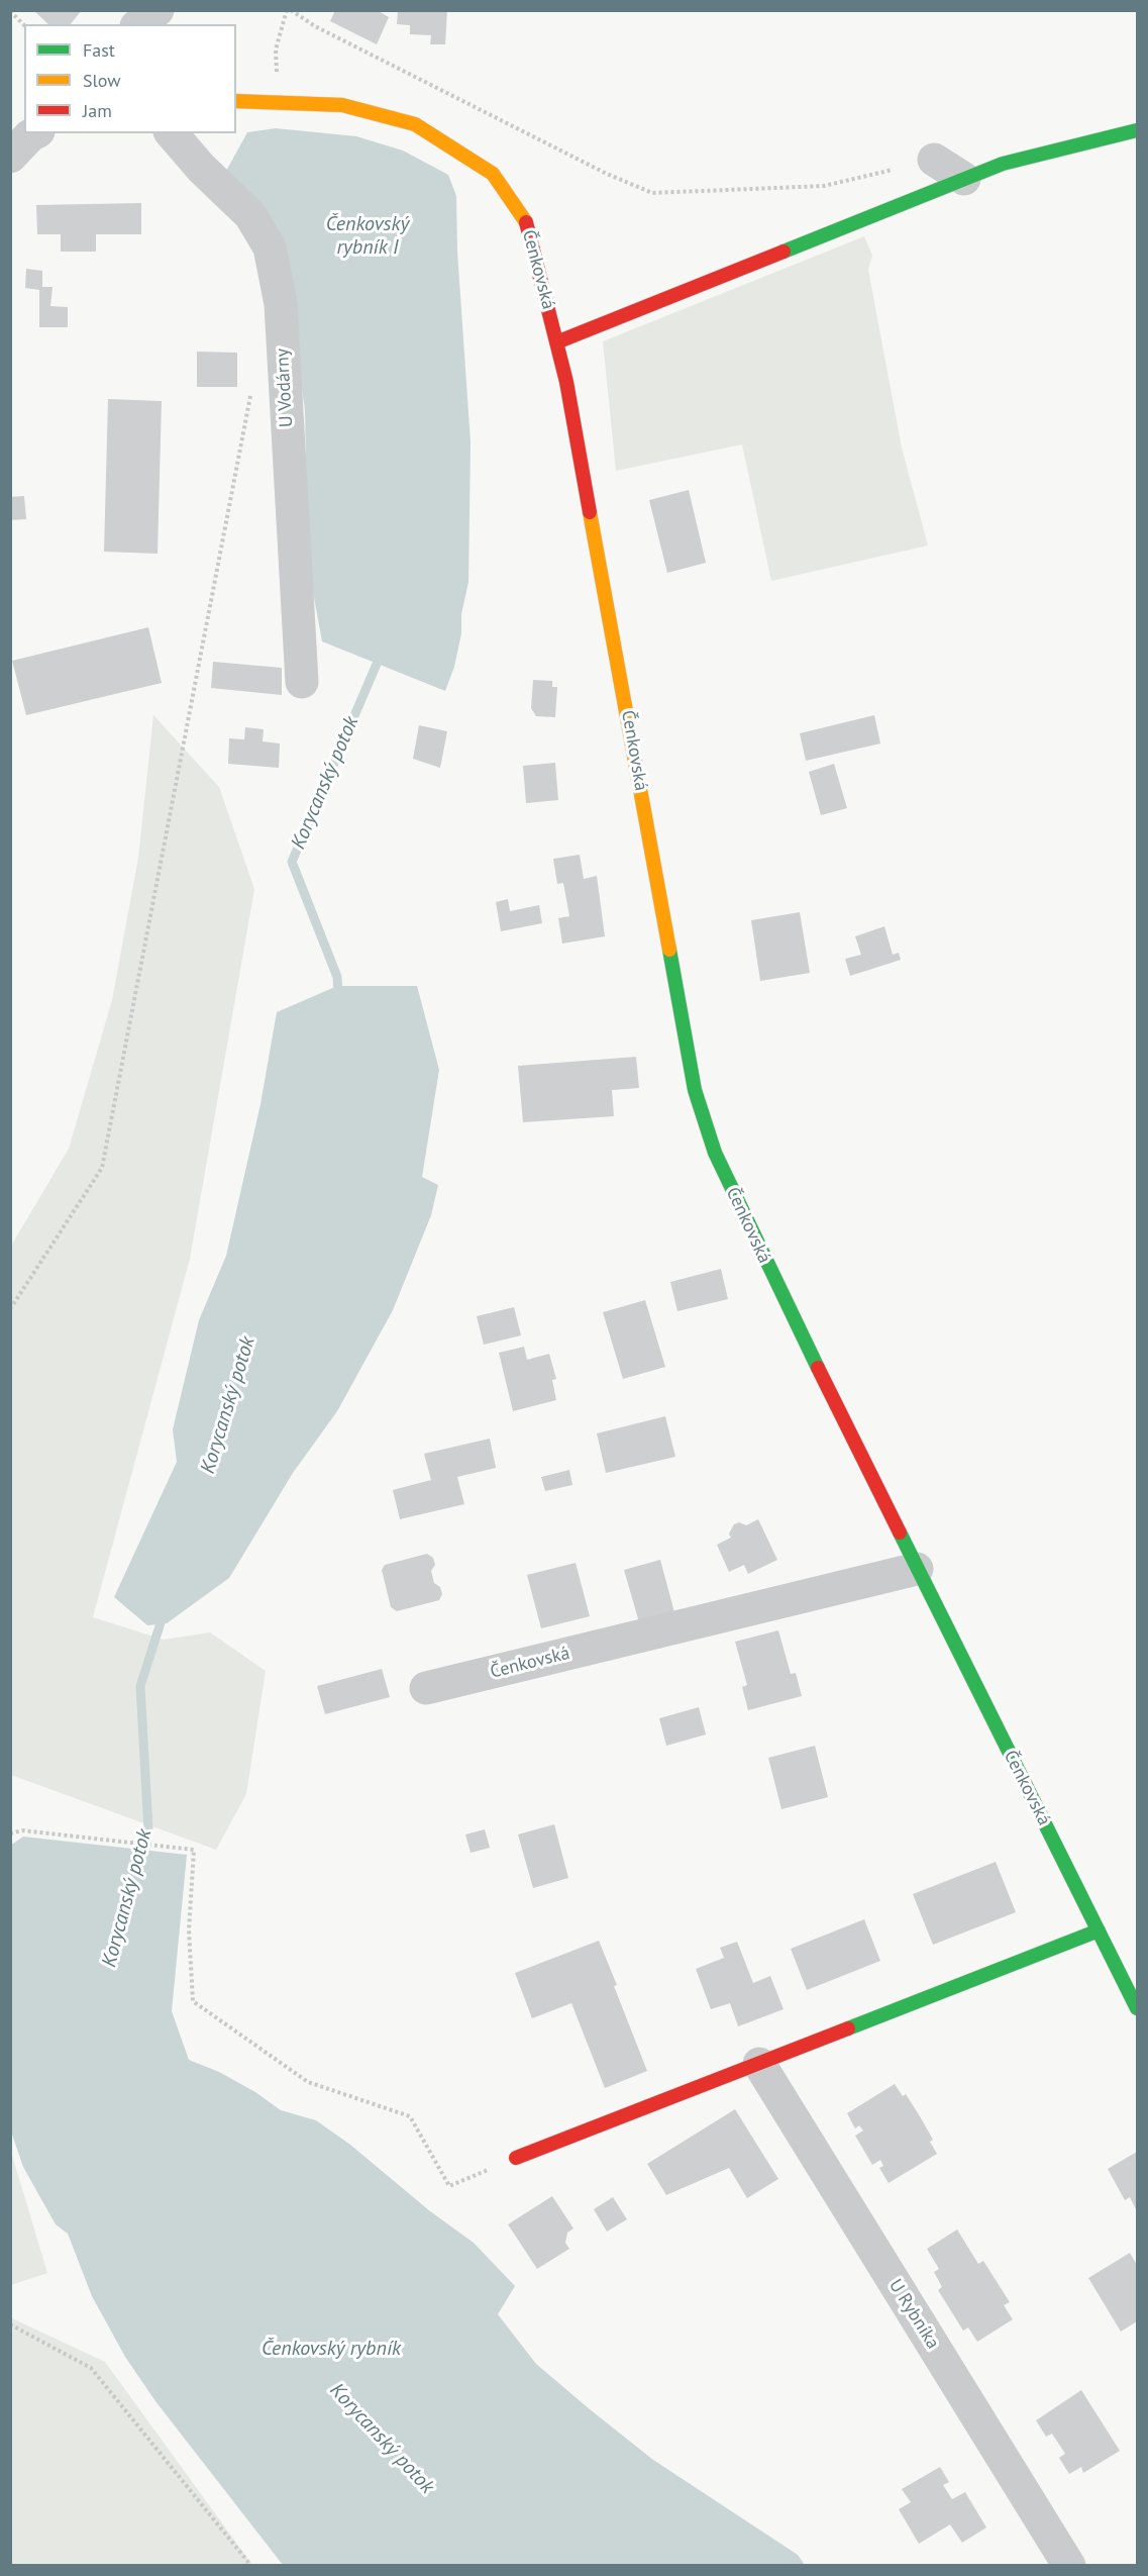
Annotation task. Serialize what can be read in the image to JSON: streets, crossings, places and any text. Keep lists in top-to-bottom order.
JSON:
{
  "streets": {
    "street": ["Čenkovská", "U Vodárny", "U Rybníka"]
  },
  "water": ["Čenkovský rybník I", "Korycanský potok", "Čenkovský rybník"],
  "legend": ["Fast", "Slow", "Jam"]
}
